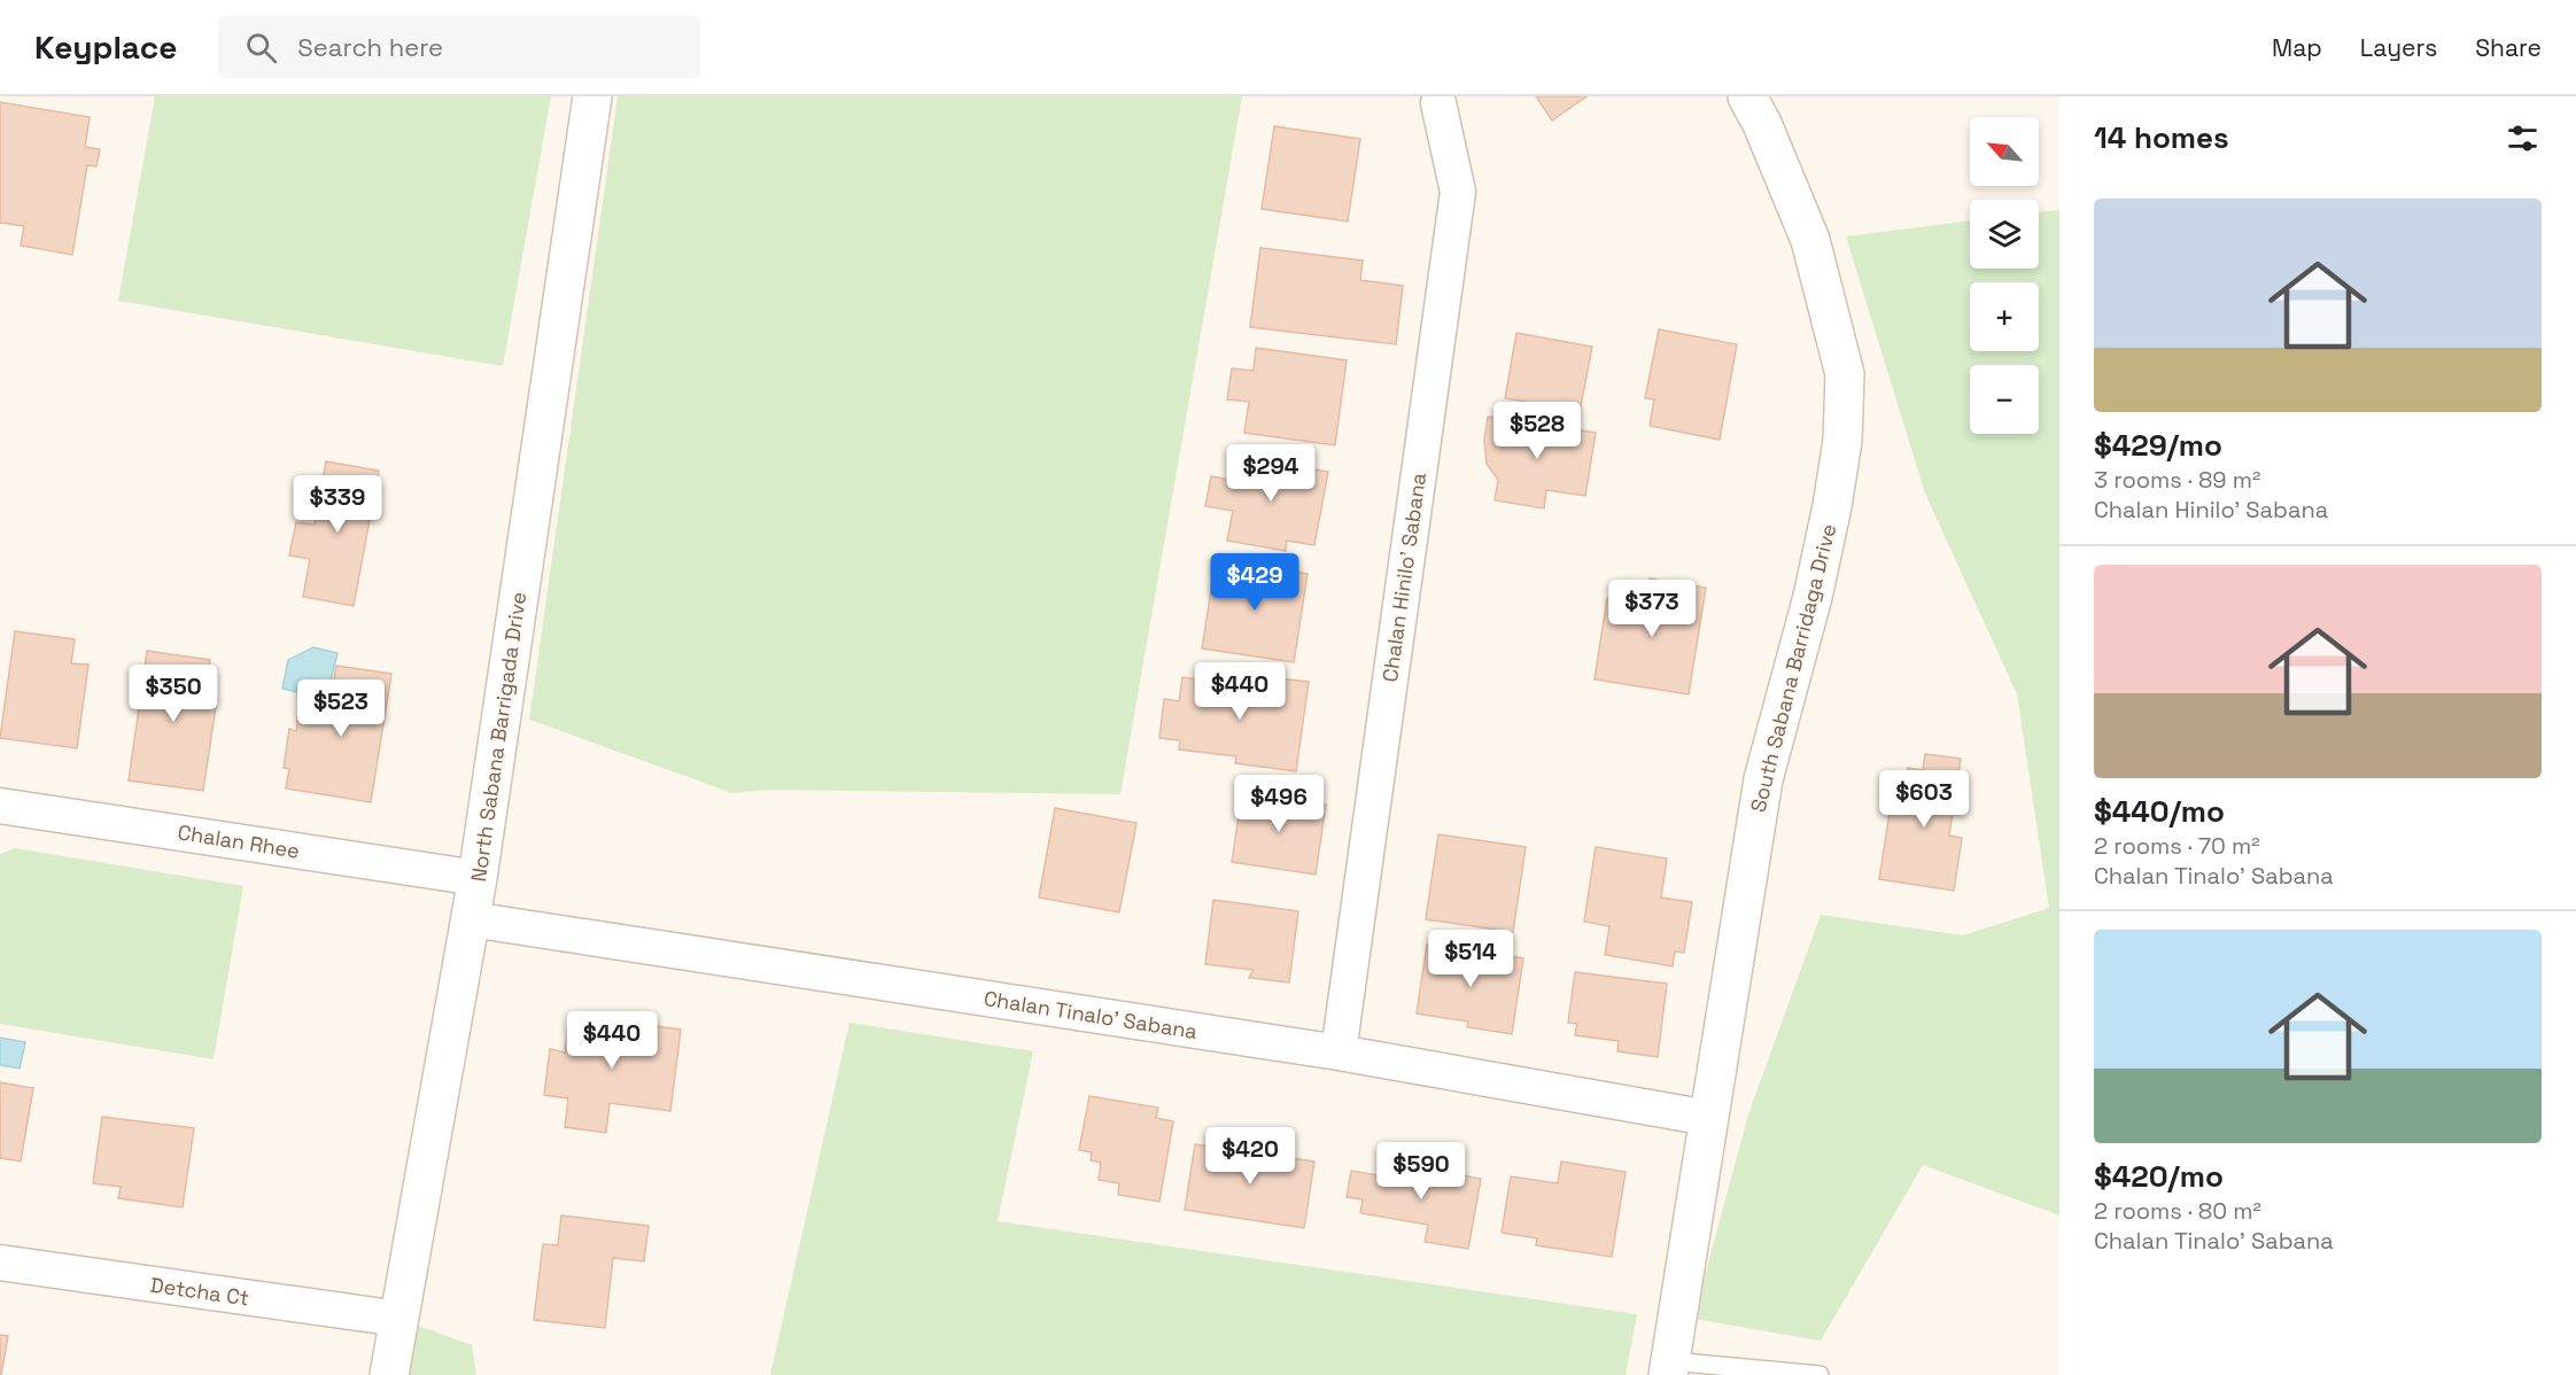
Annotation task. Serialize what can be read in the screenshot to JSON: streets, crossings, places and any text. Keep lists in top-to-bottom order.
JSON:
{
  "streets": {
    "main road": ["South Sabana Barridaga Drive", "North Sabana Barrigada Drive"],
    "street": [
      "Chalan Hinilo' Sabana",
      "Chalan Rhee",
      "Chalan Tinalo' Sabana",
      "Detcha Ct"
    ]
  },
  "crossings": [
    ["Chalan Hinilo' Sabana", "Chalan Tinalo' Sabana"],
    ["South Sabana Barridaga Drive", "Chalan Tinalo' Sabana"],
    ["North Sabana Barrigada Drive", "Chalan Rhee"],
    ["North Sabana Barrigada Drive", "Chalan Tinalo' Sabana"],
    ["North Sabana Barrigada Drive", "Detcha Ct"]
  ],
  "north": "top left",
  "page": {
    "header": "Keyplace",
    "search": "Search here",
    "nav": ["Map", "Layers", "Share"],
    "heading": "14 homes",
    "map_buttons": ["+", "−"],
    "list": [
      {
        "name": "$429/mo",
        "note": "3 rooms · 89 m² · Chalan Hinilo' Sabana"
      },
      {
        "name": "$440/mo",
        "note": "2 rooms · 70 m² · Chalan Tinalo' Sabana"
      },
      {
        "name": "$420/mo",
        "note": "2 rooms · 80 m² · Chalan Tinalo' Sabana"
      }
    ],
    "price": [
      "$528",
      "$294",
      "$339",
      "$429",
      "$373",
      "$440",
      "$350",
      "$523",
      "$603",
      "$496",
      "$514",
      "$440",
      "$420",
      "$590"
    ]
  }
}
